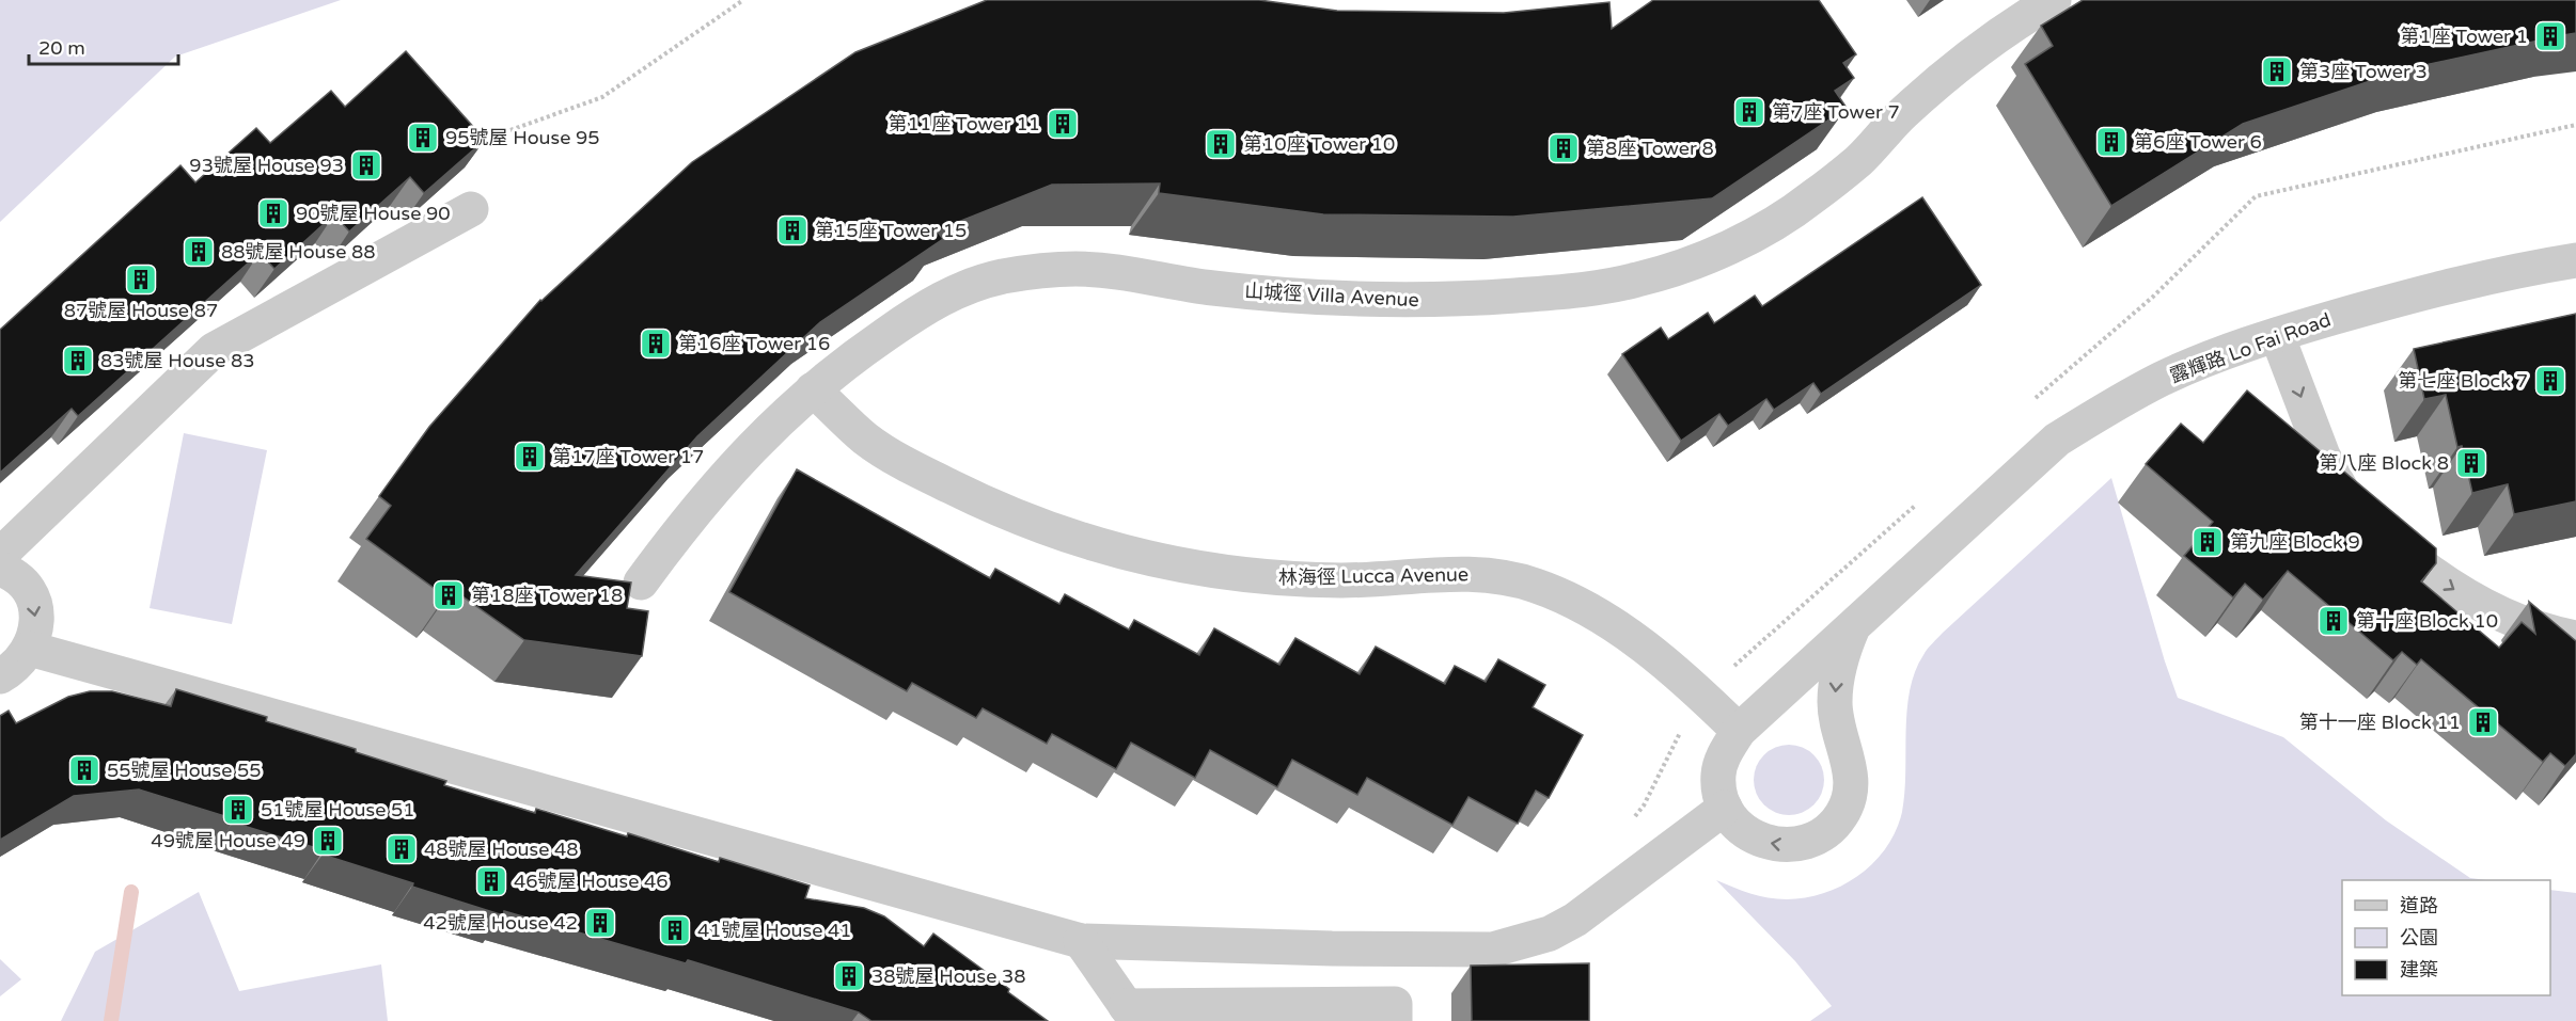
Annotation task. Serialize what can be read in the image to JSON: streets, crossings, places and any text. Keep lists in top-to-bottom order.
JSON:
{
  "streets": {
    "street": ["山城徑 Villa Avenue", "露輝路 Lo Fai Road", "林海徑 Lucca Avenue"]
  },
  "crossings": [
    ["山城徑 Villa Avenue", "林海徑 Lucca Avenue"],
    ["露輝路 Lo Fai Road", "林海徑 Lucca Avenue"]
  ],
  "places": {
    "building": [
      "第1座 Tower 1",
      "第3座 Tower 3",
      "第7座 Tower 7",
      "第11座 Tower 11",
      "95號屋 House 95",
      "第6座 Tower 6",
      "第10座 Tower 10",
      "第8座 Tower 8",
      "93號屋 House 93",
      "90號屋 House 90",
      "第15座 Tower 15",
      "88號屋 House 88",
      "87號屋 House 87",
      "第16座 Tower 16",
      "83號屋 House 83",
      "第七座 Block 7",
      "第17座 Tower 17",
      "第八座 Block 8",
      "第九座 Block 9",
      "第18座 Tower 18",
      "第十座 Block 10",
      "第十一座 Block 11",
      "55號屋 House 55",
      "51號屋 House 51",
      "49號屋 House 49",
      "48號屋 House 48",
      "46號屋 House 46",
      "42號屋 House 42",
      "41號屋 House 41",
      "38號屋 House 38"
    ]
  },
  "legend": ["道路", "公園", "建築"],
  "scale_bar": "20 m"
}
